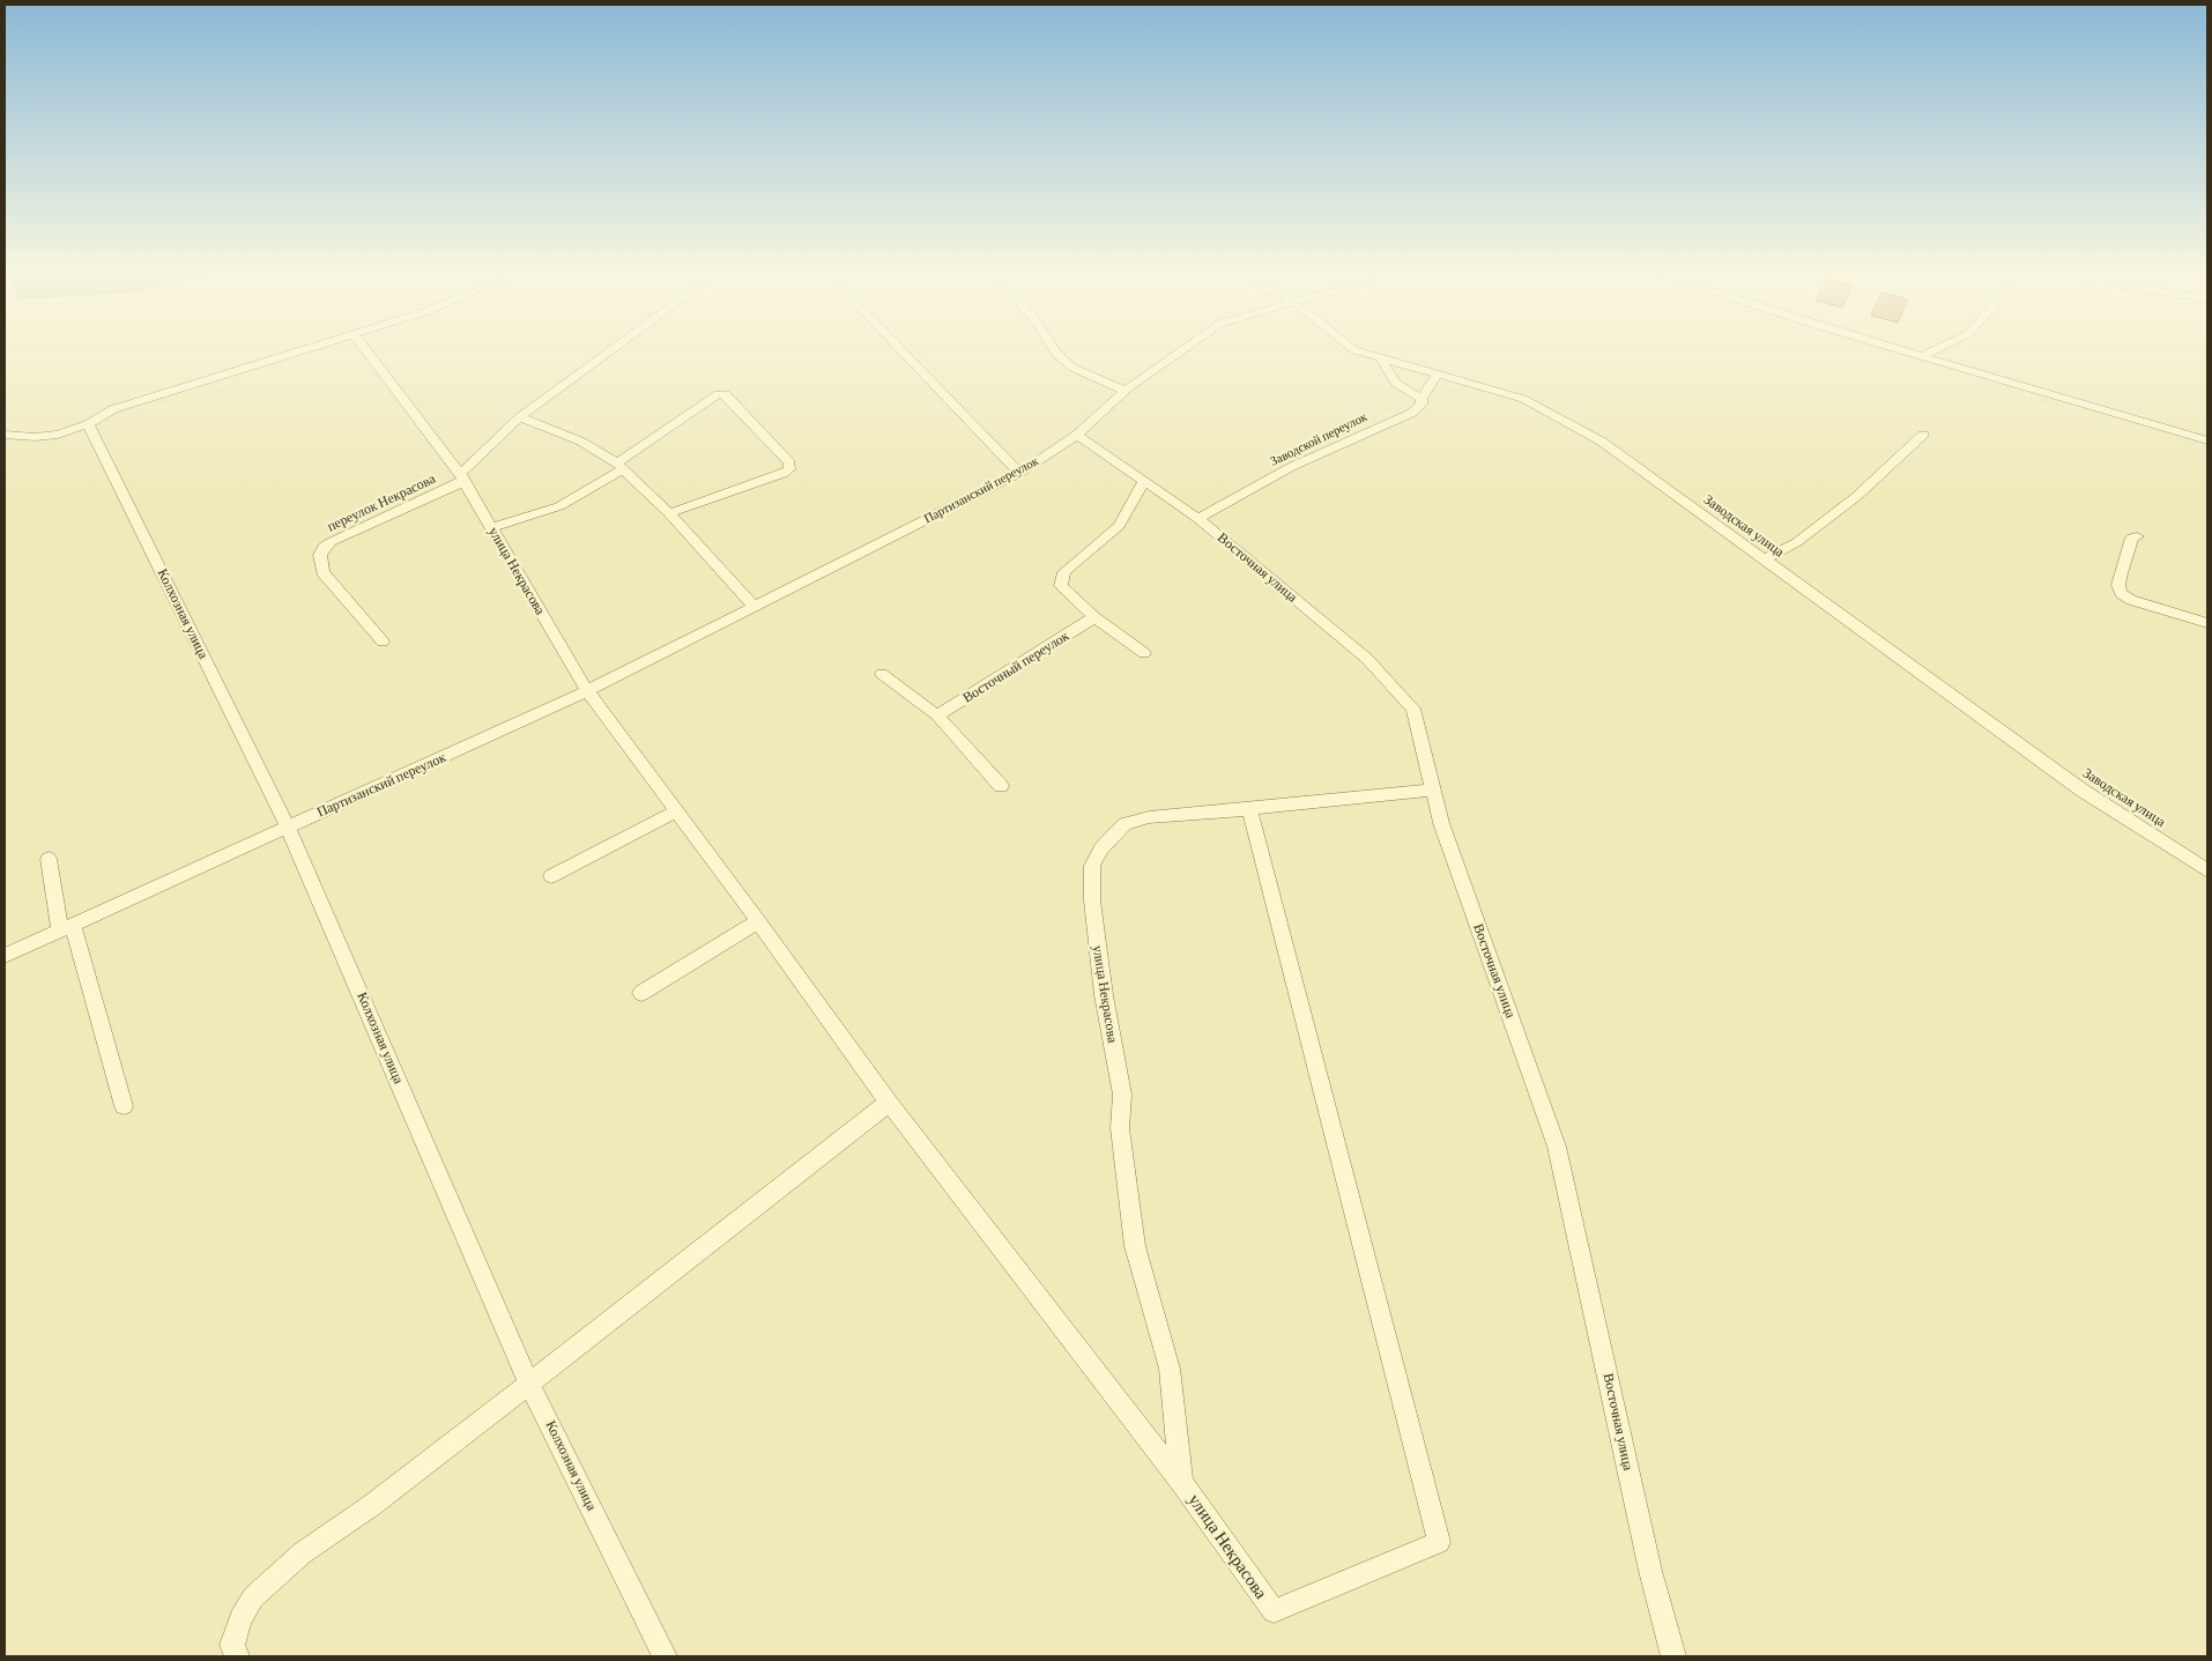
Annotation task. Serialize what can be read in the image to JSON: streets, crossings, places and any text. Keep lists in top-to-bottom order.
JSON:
{
  "streets": {
    "street": [
      "Заводской переулок",
      "Партизанский переулок",
      "переулок Некрасова",
      "Заводская улица",
      "Восточная улица",
      "улица Некрасова",
      "Колхозная улица",
      "Восточный переулок"
    ]
  },
  "crossings": [
    ["Заводской переулок", "Заводская улица"],
    ["Заводской переулок", "Восточная улица"],
    ["Партизанский переулок", "Восточная улица"],
    ["Партизанский переулок", "улица Некрасова"],
    ["Партизанский переулок", "Колхозная улица"],
    ["переулок Некрасова", "улица Некрасова"],
    ["Восточная улица", "улица Некрасова"]
  ]
}
